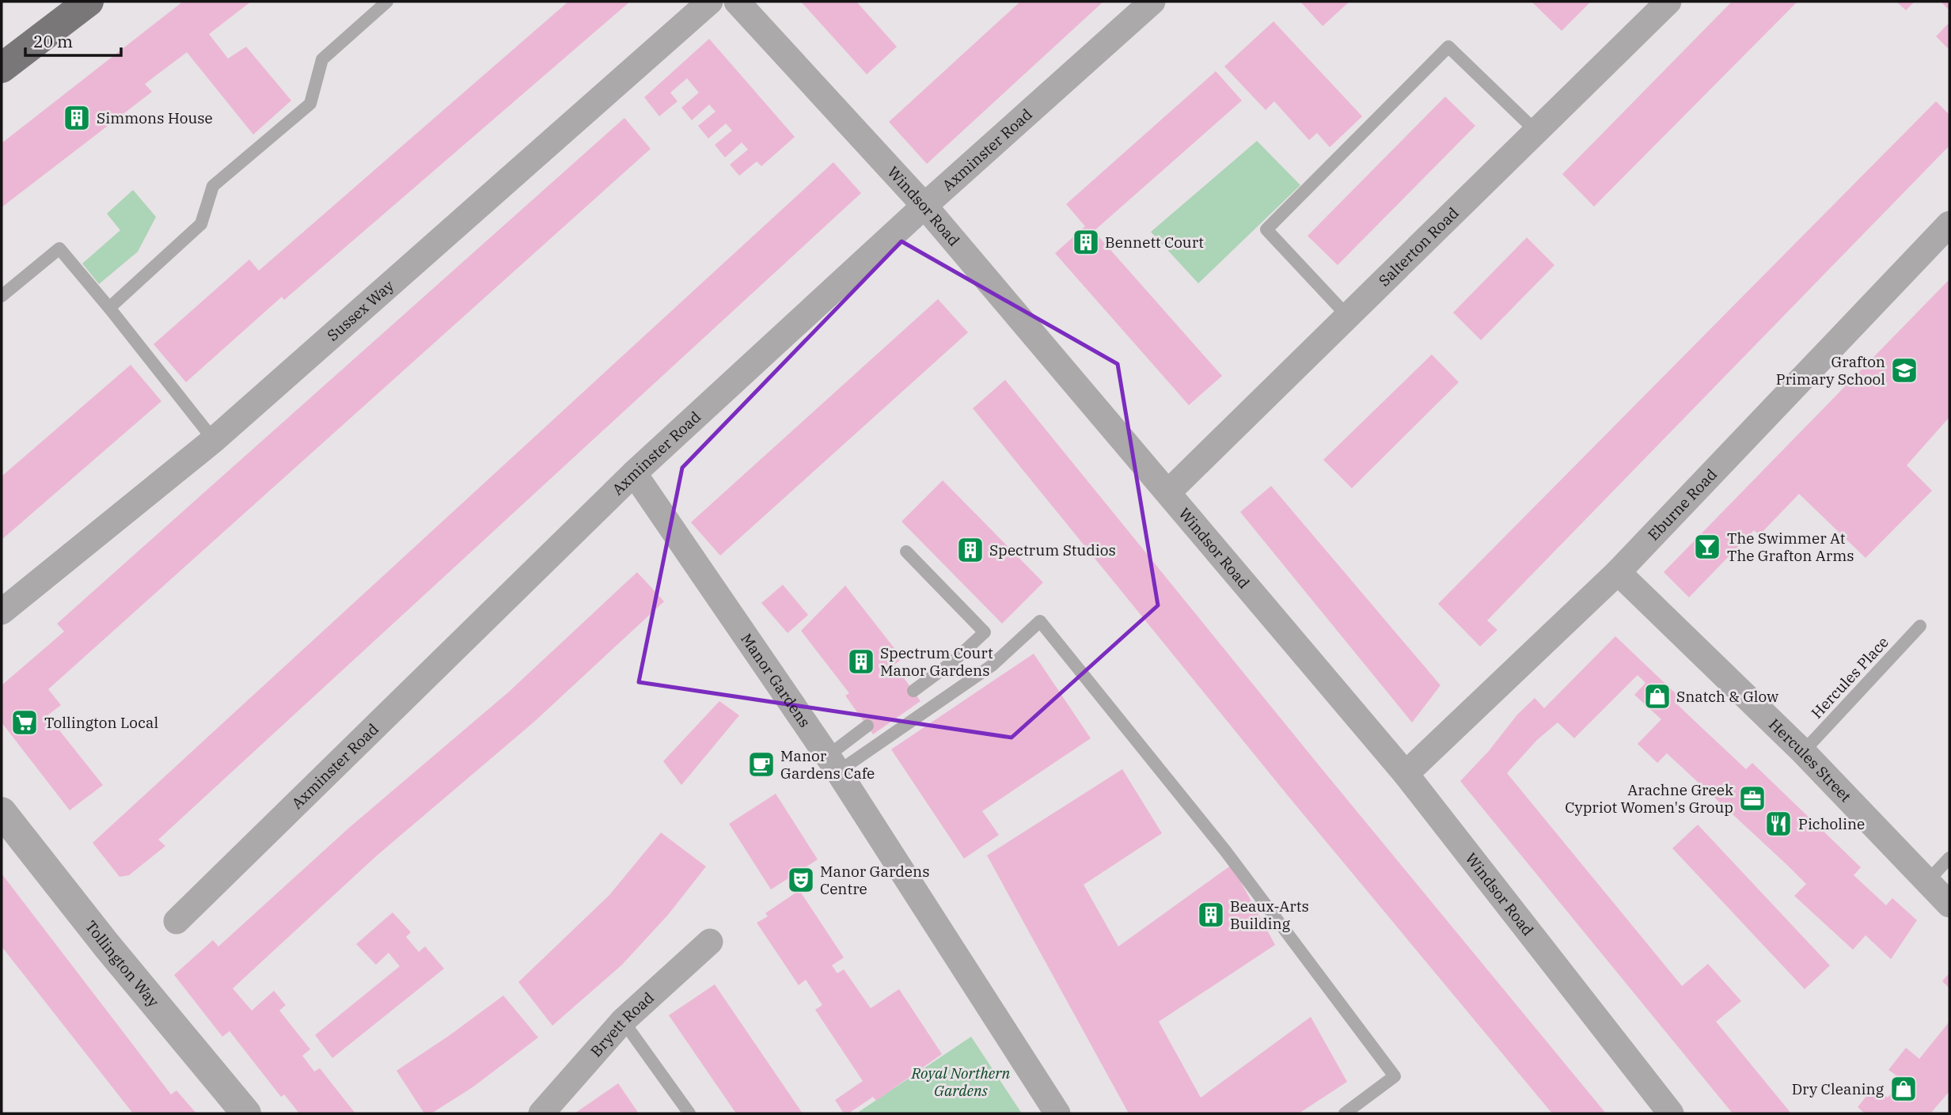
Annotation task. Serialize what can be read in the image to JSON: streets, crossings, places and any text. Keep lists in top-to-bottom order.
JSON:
{
  "streets": {
    "street": [
      "Axminster Road",
      "Windsor Road",
      "Salterton Road",
      "Sussex Way",
      "Eburne Road",
      "Manor Gardens",
      "Hercules Street",
      "Tollington Way",
      "Bryett Road"
    ],
    "lane": ["Hercules Place"]
  },
  "crossings": [
    ["Axminster Road", "Windsor Road"],
    ["Axminster Road", "Manor Gardens"],
    ["Windsor Road", "Salterton Road"],
    ["Windsor Road", "Eburne Road"],
    ["Eburne Road", "Hercules Street"],
    ["Hercules Place", "Hercules Street"]
  ],
  "parks": ["Royal Northern Gardens"],
  "places": {
    "building": [
      "Simmons House",
      "Bennett Court",
      "Spectrum Studios",
      "Spectrum Court Manor Gardens",
      "Beaux-Arts Building"
    ],
    "school or university": ["Grafton Primary School"],
    "bar": ["The Swimmer At The Grafton Arms"],
    "shop": ["Snatch & Glow", "Dry Cleaning"],
    "supermarket": ["Tollington Local"],
    "cafe": ["Manor Gardens Cafe"],
    "office": ["Arachne Greek Cypriot Women's Group"],
    "restaurant": ["Picholine"],
    "theatre": ["Manor Gardens Centre"]
  },
  "scale_bar": "20 m"
}
